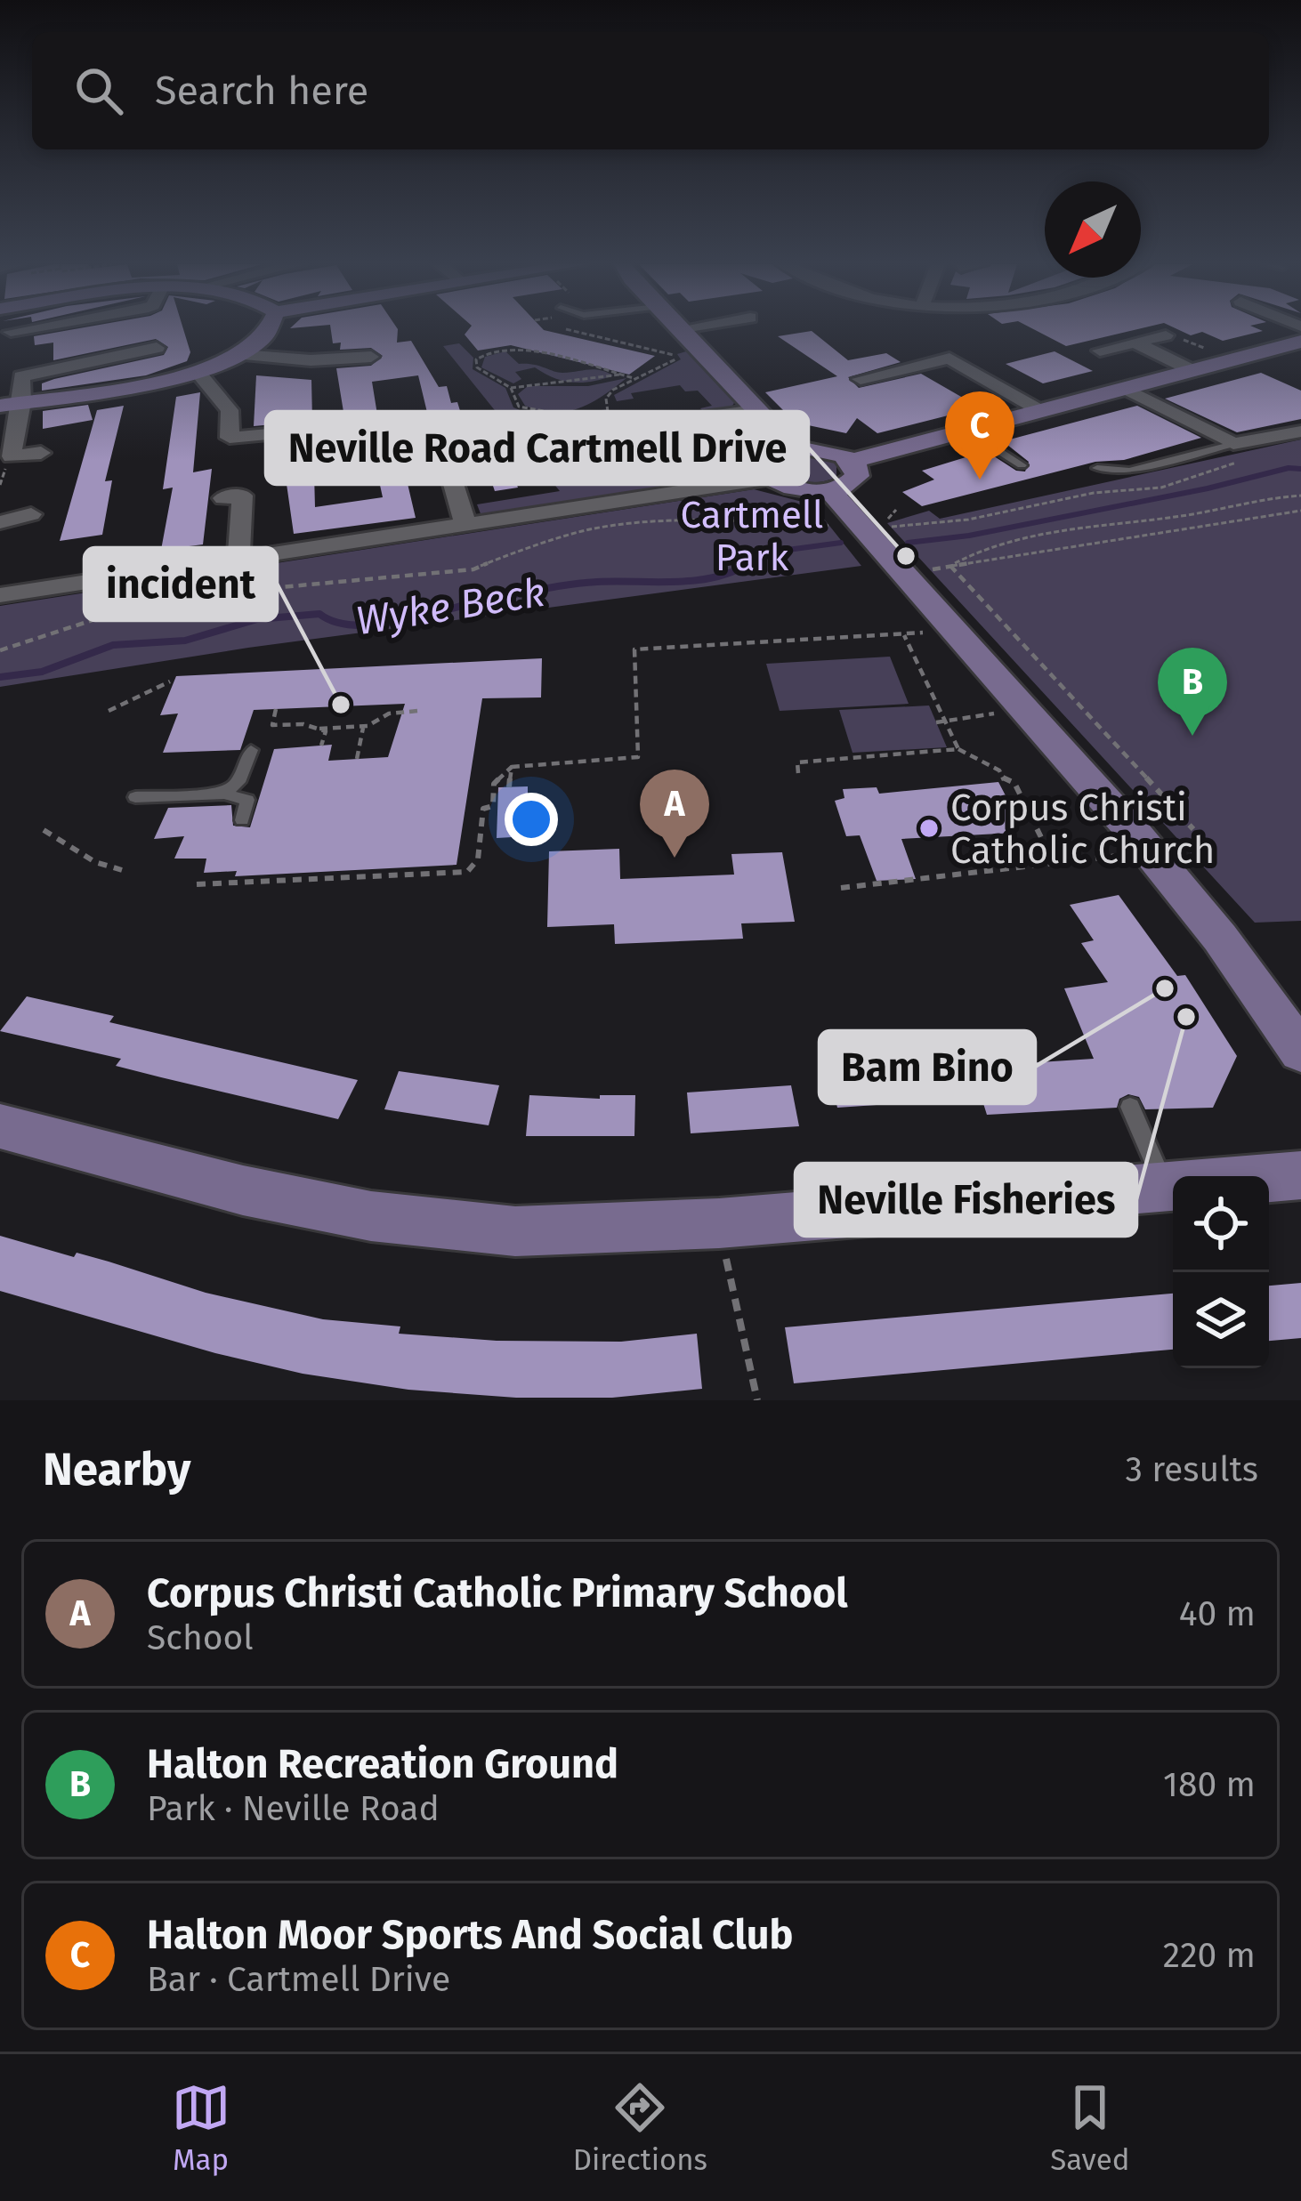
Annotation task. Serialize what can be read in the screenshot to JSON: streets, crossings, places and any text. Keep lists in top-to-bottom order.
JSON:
{
  "water": ["Wyke Beck"],
  "parks": ["Cartmell Park"],
  "places": [
    "Neville Road Cartmell Drive",
    "incident",
    "Corpus Christi Catholic Church",
    "Bam Bino",
    "Neville Fisheries"
  ],
  "north": "bottom left",
  "page": {
    "search": "Search here",
    "pins": ["C", "B", "A"],
    "heading": ["Nearby", "3 results"],
    "list": [
      {
        "mark": "A",
        "name": "Corpus Christi Catholic Primary School",
        "note": "School",
        "value": "40 m"
      },
      {
        "mark": "B",
        "name": "Halton Recreation Ground",
        "note": "Park · Neville Road",
        "value": "180 m"
      },
      {
        "mark": "C",
        "name": "Halton Moor Sports And Social Club",
        "note": "Bar · Cartmell Drive",
        "value": "220 m"
      }
    ],
    "nav": ["Map", "Directions", "Saved"]
  }
}
